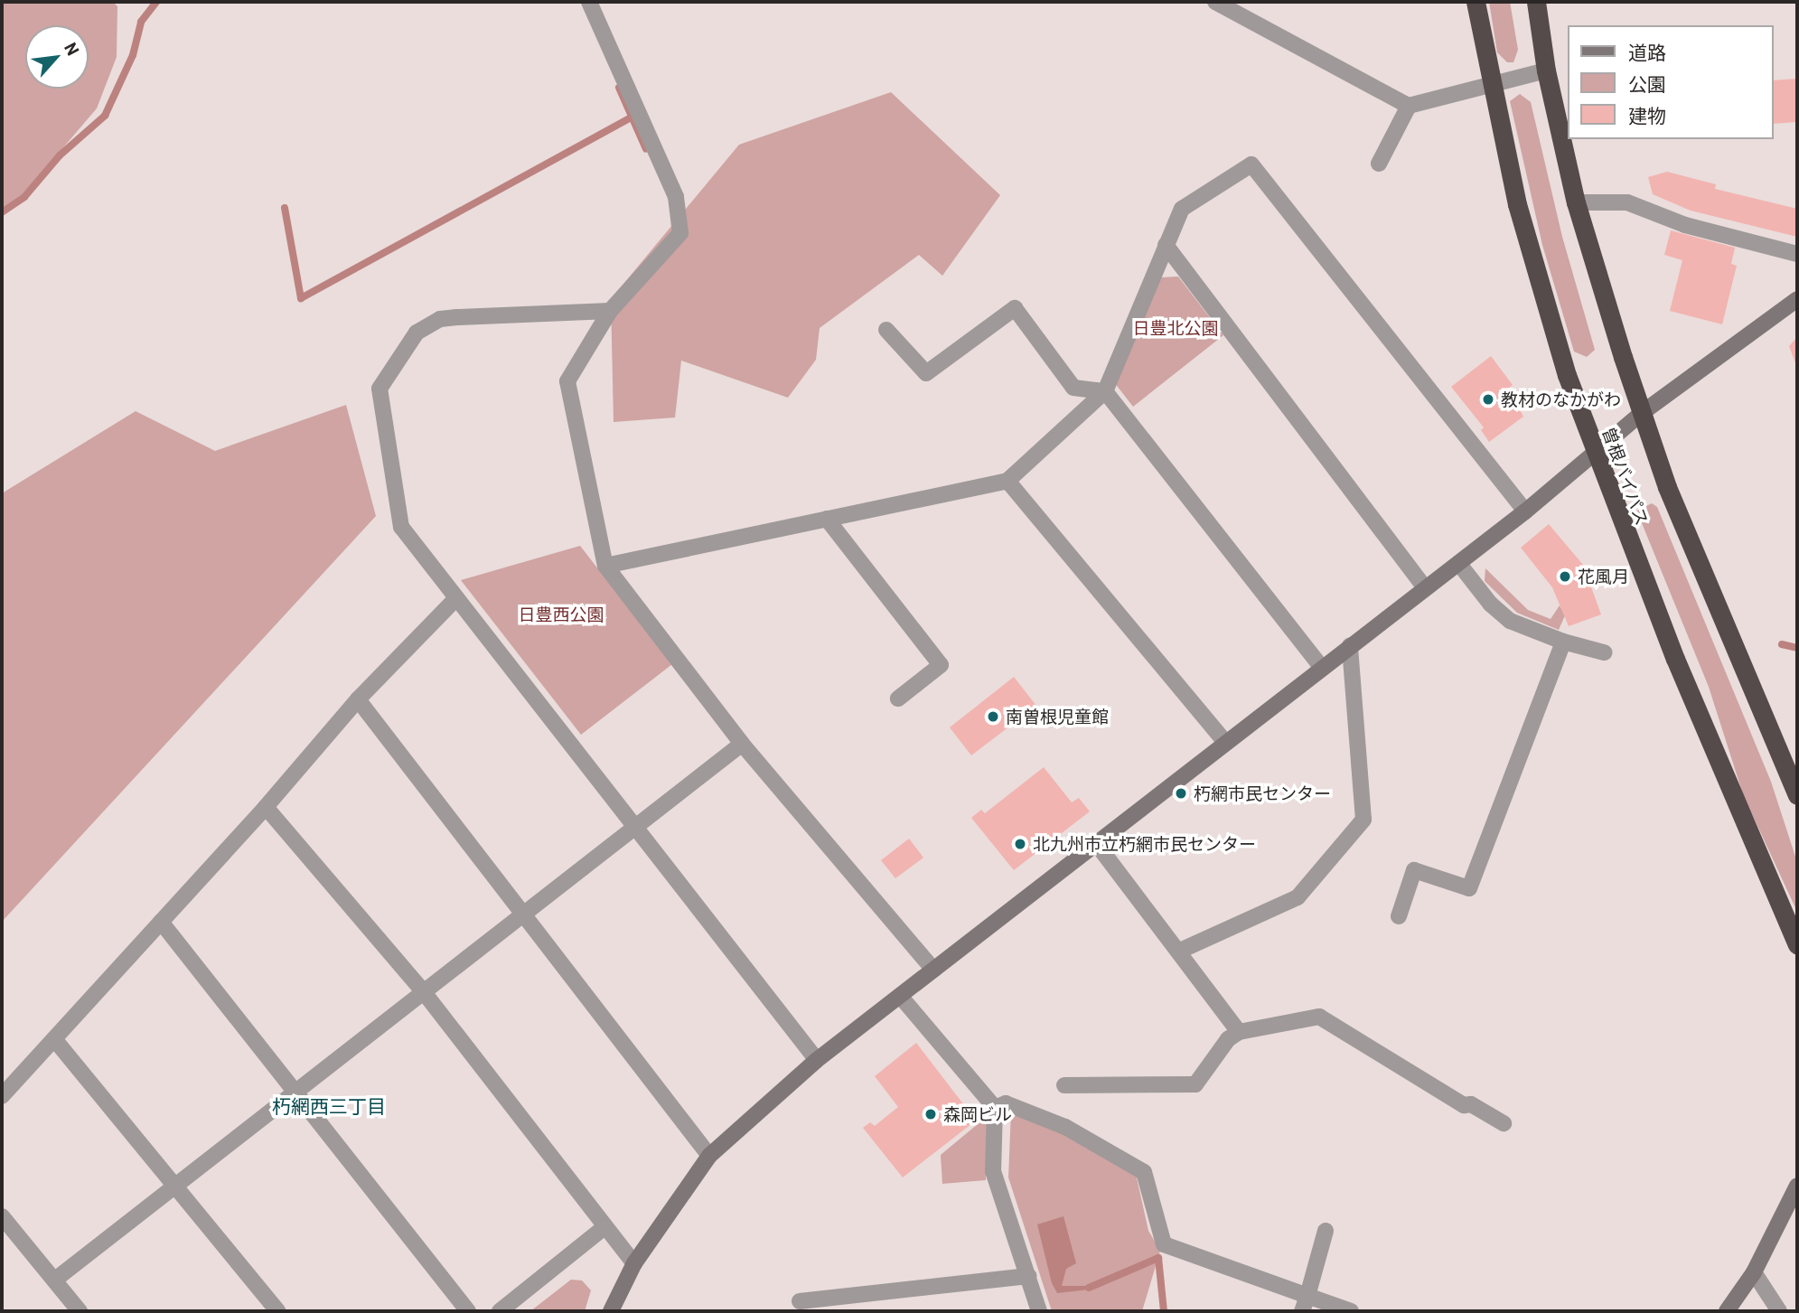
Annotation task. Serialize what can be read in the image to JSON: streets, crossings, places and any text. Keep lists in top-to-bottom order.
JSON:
{
  "streets": {
    "highway": ["曽根バイパス"]
  },
  "districts": ["朽網西三丁目"],
  "parks": ["日豊北公園", "日豊西公園"],
  "places": [
    "教材のなかがわ",
    "花風月",
    "南曽根児童館",
    "朽網市民センター",
    "北九州市立朽網市民センター",
    "森岡ビル"
  ],
  "legend": ["道路", "公園", "建物"],
  "north": "top right"
}
